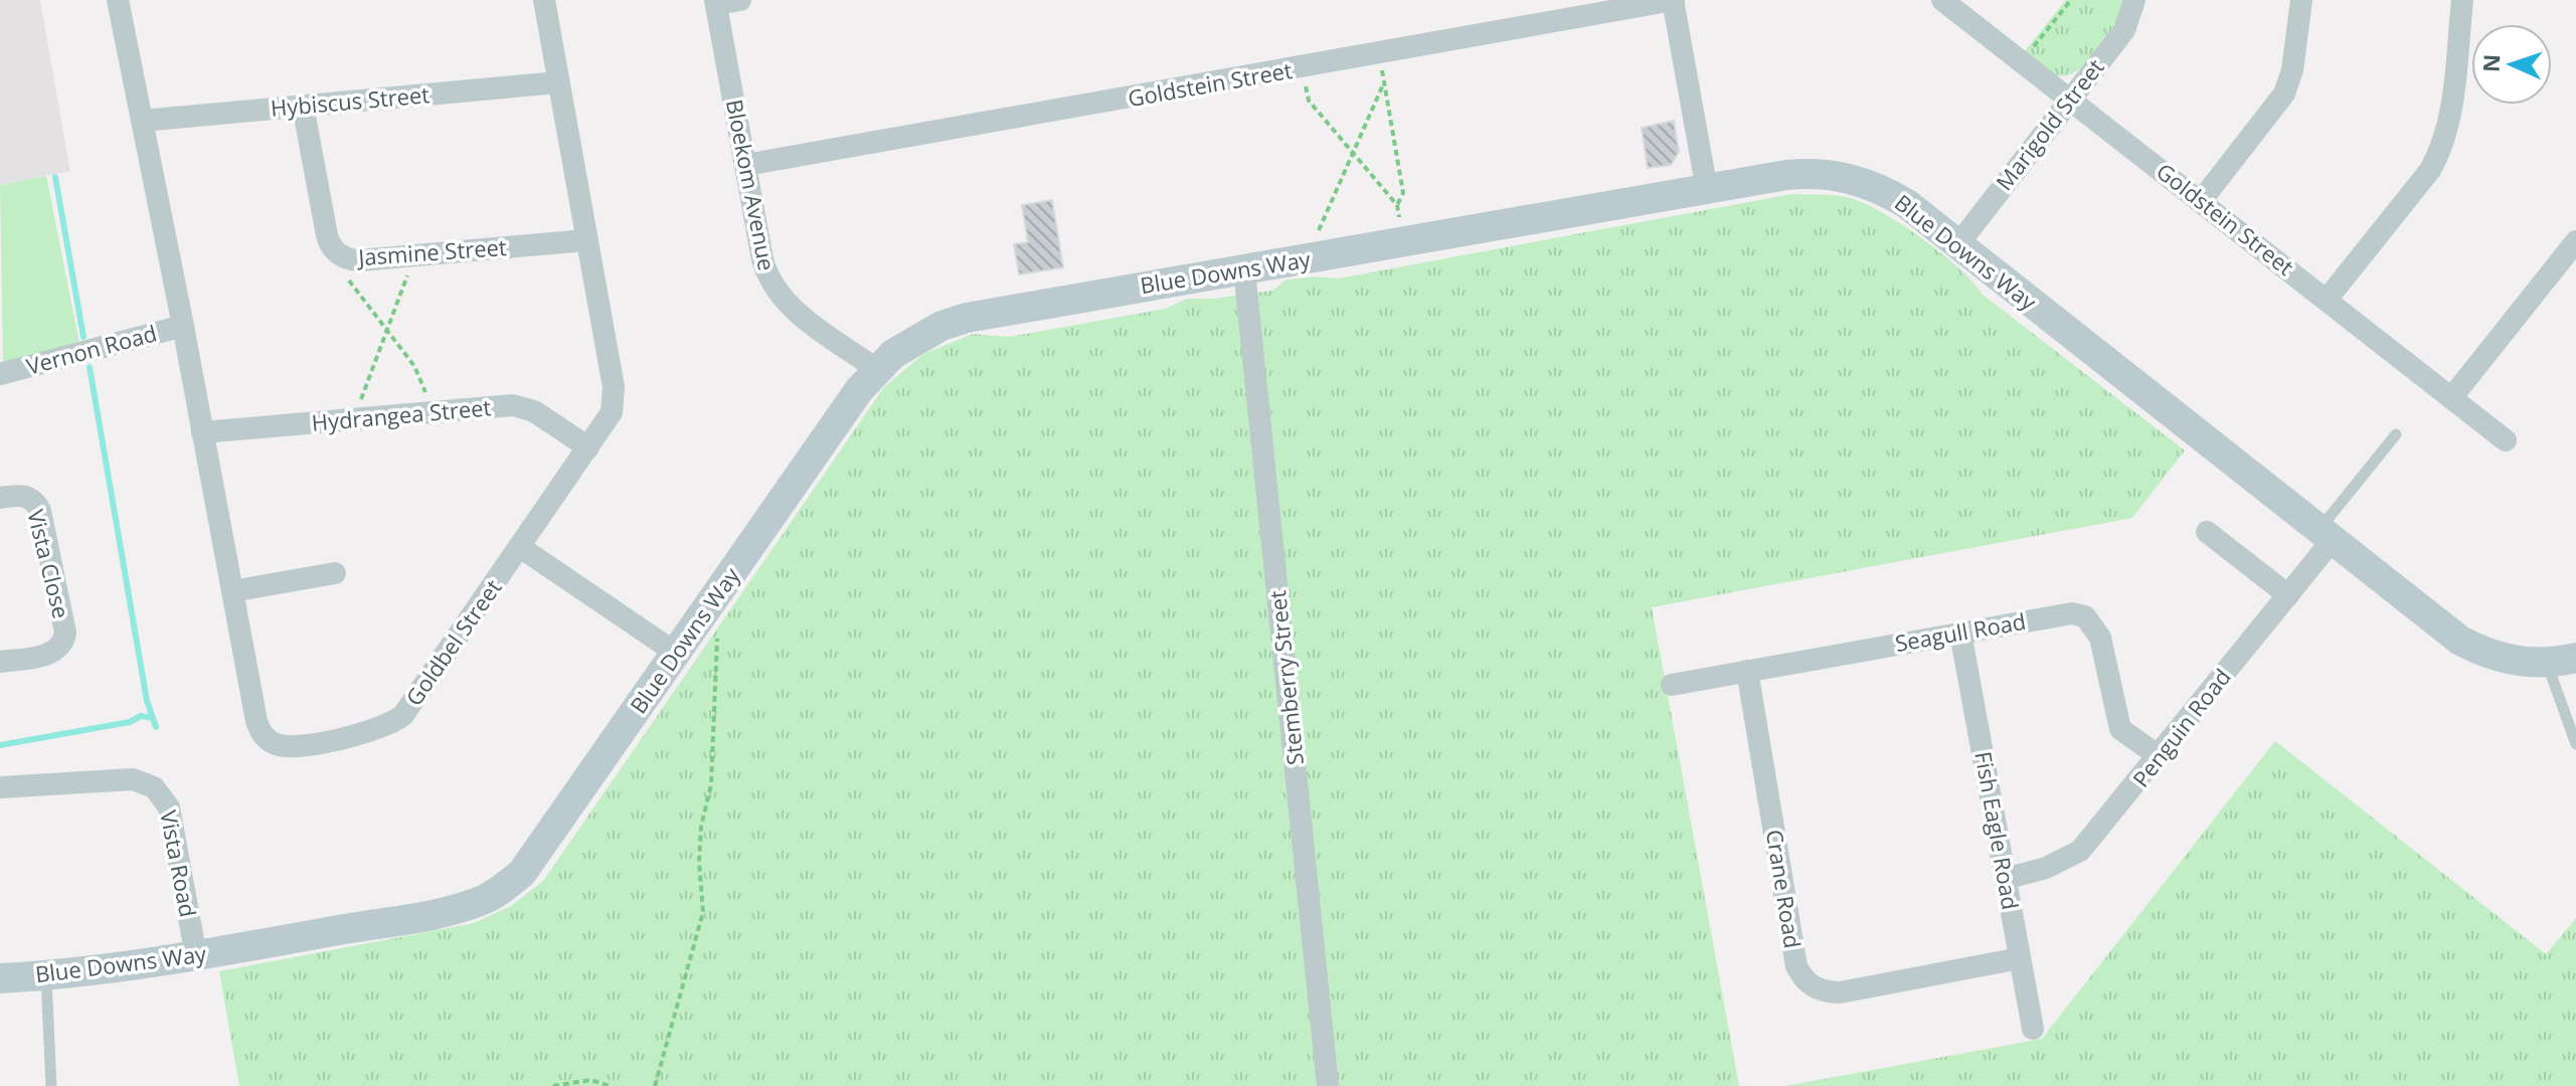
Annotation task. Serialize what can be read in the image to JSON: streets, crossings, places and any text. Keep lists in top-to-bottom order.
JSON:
{
  "streets": {
    "street": [
      "Goldstein Street",
      "Hybiscus Street",
      "Marigold Street",
      "Bloekom Avenue",
      "Jasmine Street",
      "Blue Downs Way",
      "Vernon Road",
      "Hydrangea Street",
      "Vista Close",
      "Seagull Road",
      "Goldbel Street",
      "Stemberry Street",
      "Penguin Road",
      "Fish Eagle Road",
      "Vista Road",
      "Crane Road"
    ]
  },
  "crossings": [
    ["Goldstein Street", "Marigold Street"],
    ["Goldstein Street", "Bloekom Avenue"],
    ["Hybiscus Street", "Jasmine Street"],
    ["Hybiscus Street", "Goldbel Street"],
    ["Marigold Street", "Blue Downs Way"],
    ["Bloekom Avenue", "Blue Downs Way"],
    ["Jasmine Street", "Goldbel Street"],
    ["Blue Downs Way", "Stemberry Street"],
    ["Blue Downs Way", "Penguin Road"],
    ["Blue Downs Way", "Vista Road"],
    ["Vernon Road", "Goldbel Street"],
    ["Hydrangea Street", "Goldbel Street"],
    ["Seagull Road", "Penguin Road"],
    ["Seagull Road", "Fish Eagle Road"],
    ["Seagull Road", "Crane Road"],
    ["Penguin Road", "Fish Eagle Road"],
    ["Fish Eagle Road", "Crane Road"]
  ],
  "north": "left"
}
